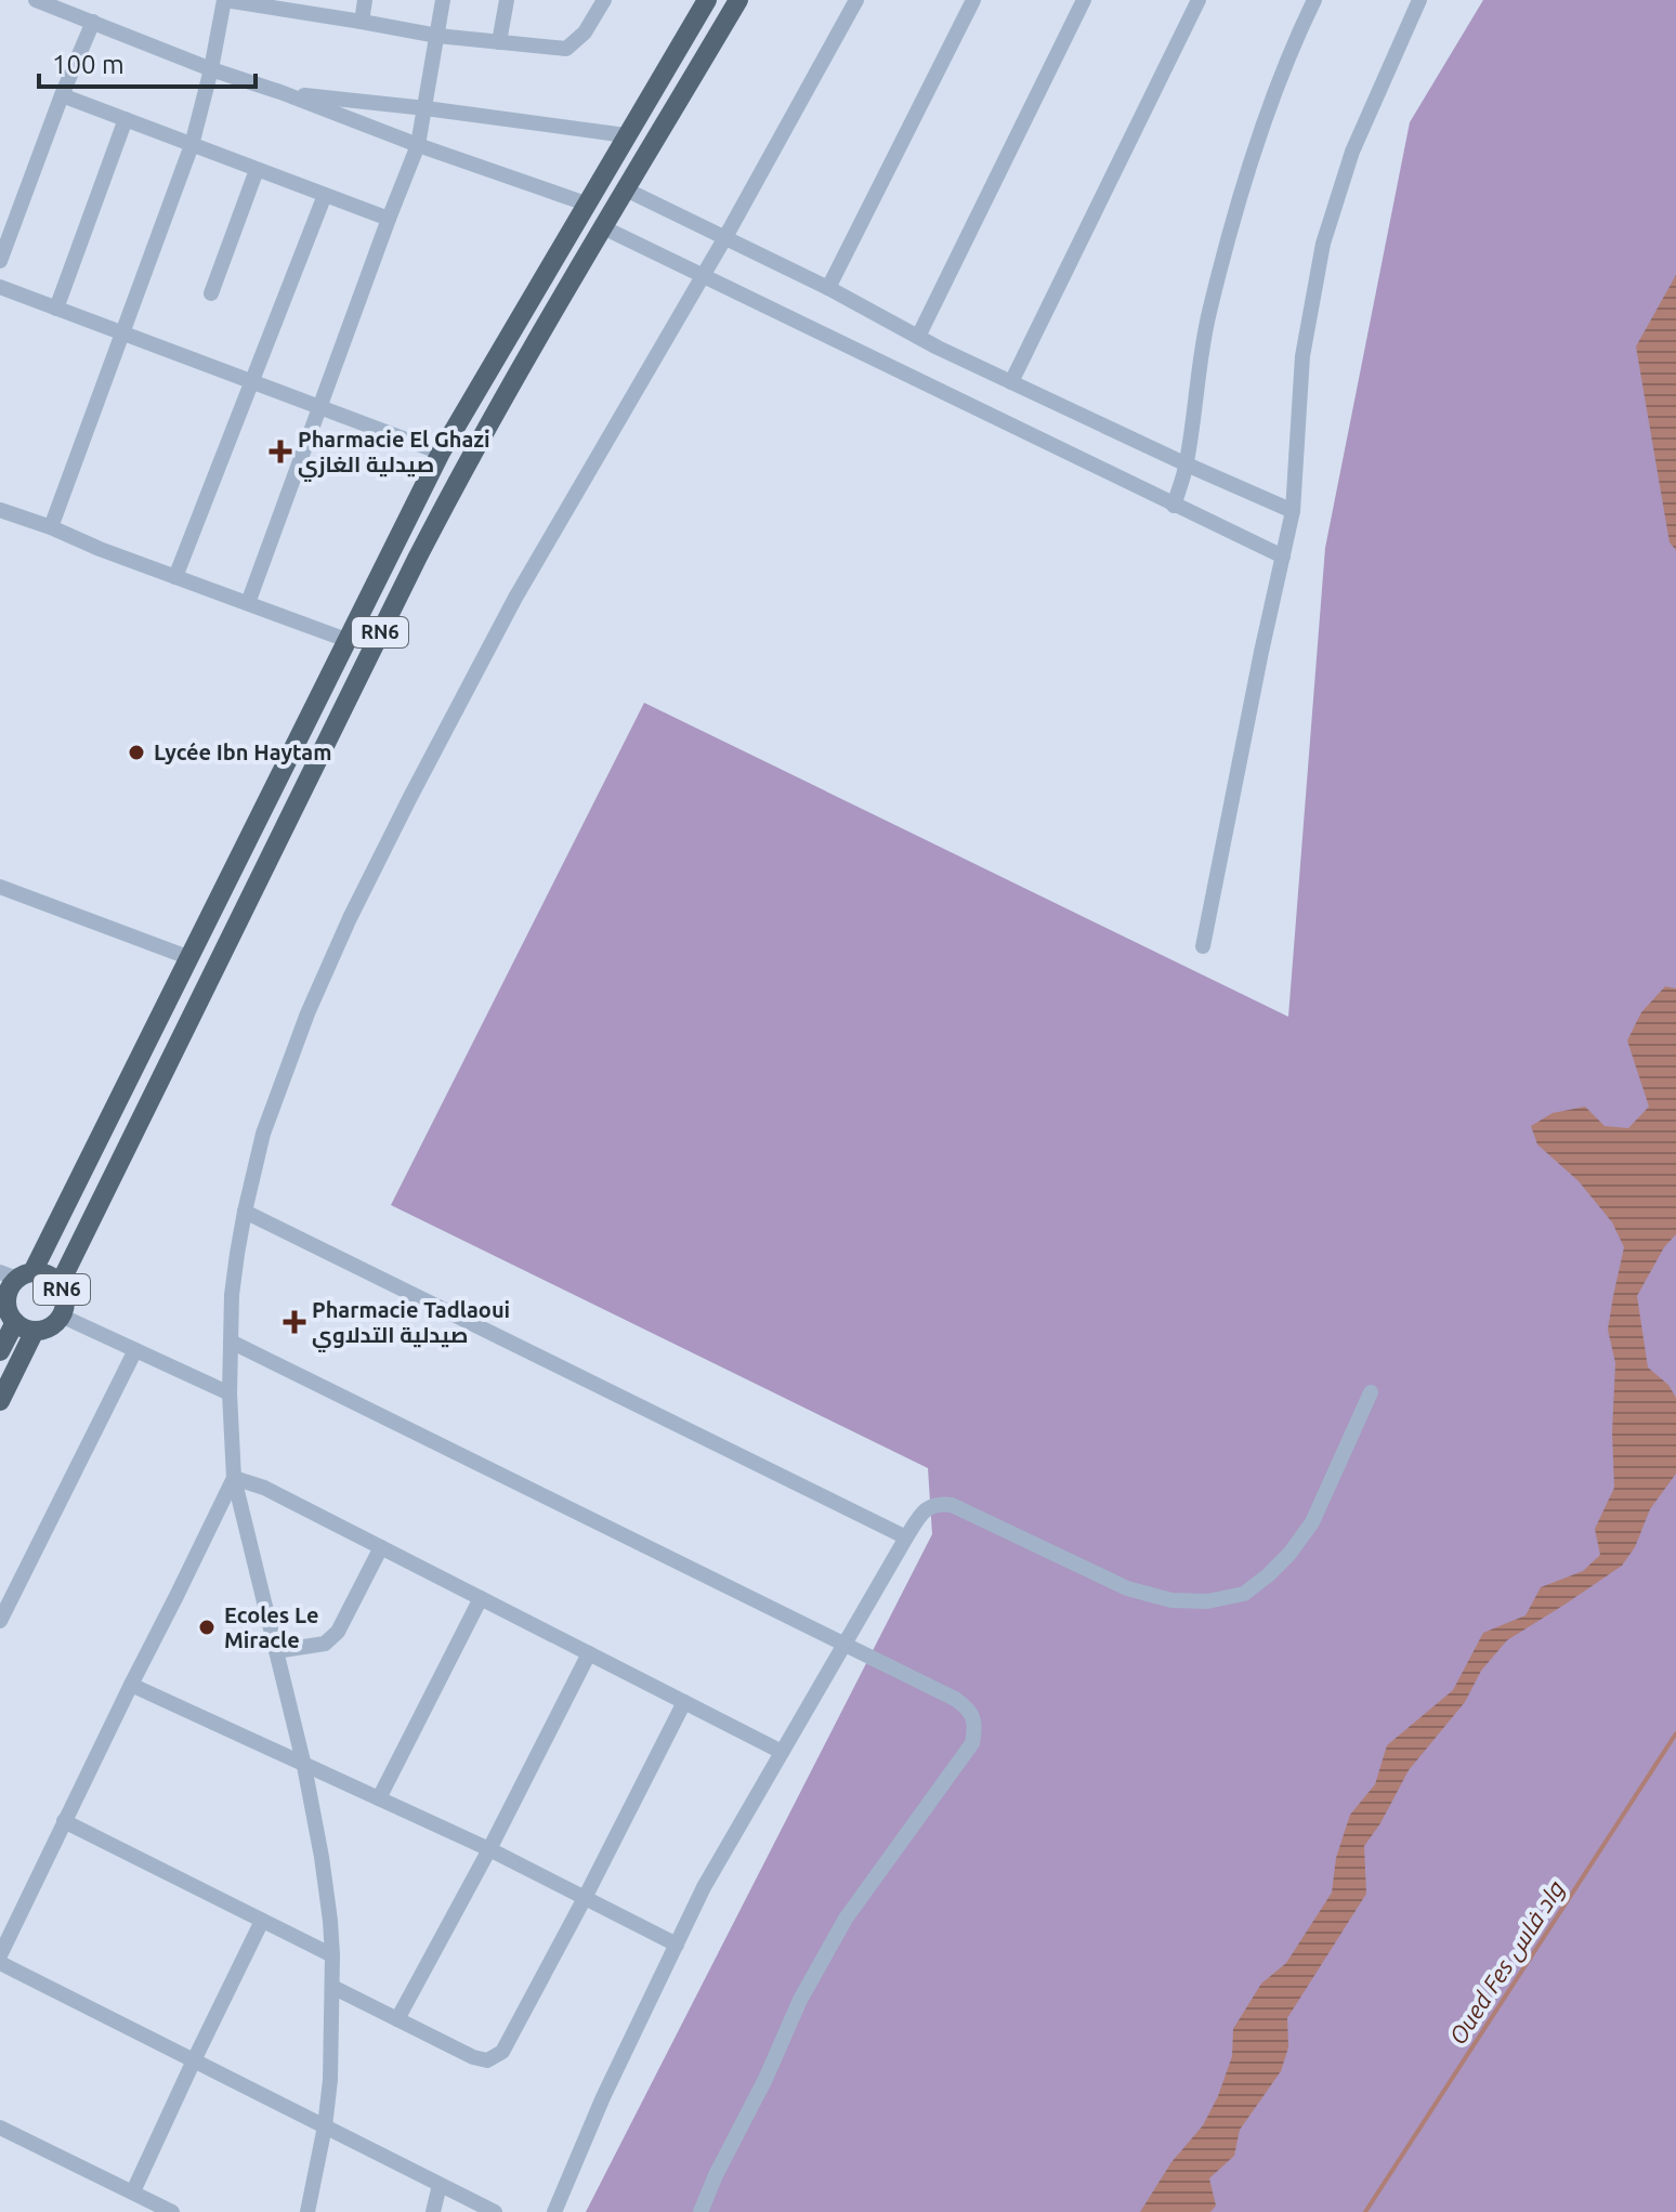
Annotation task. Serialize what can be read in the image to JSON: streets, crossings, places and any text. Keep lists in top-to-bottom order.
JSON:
{
  "streets": {
    "main road": ["RN6"]
  },
  "water": ["Oued Fes واد فاس"],
  "places": {
    "health": ["Pharmacie El Ghazi صيدلية الغازي", "Pharmacie Tadlaoui صيدلية التدلاوي"],
    "other": ["Lycée Ibn Haytam", "Ecoles Le Miracle"]
  },
  "scale_bar": "100 m"
}
